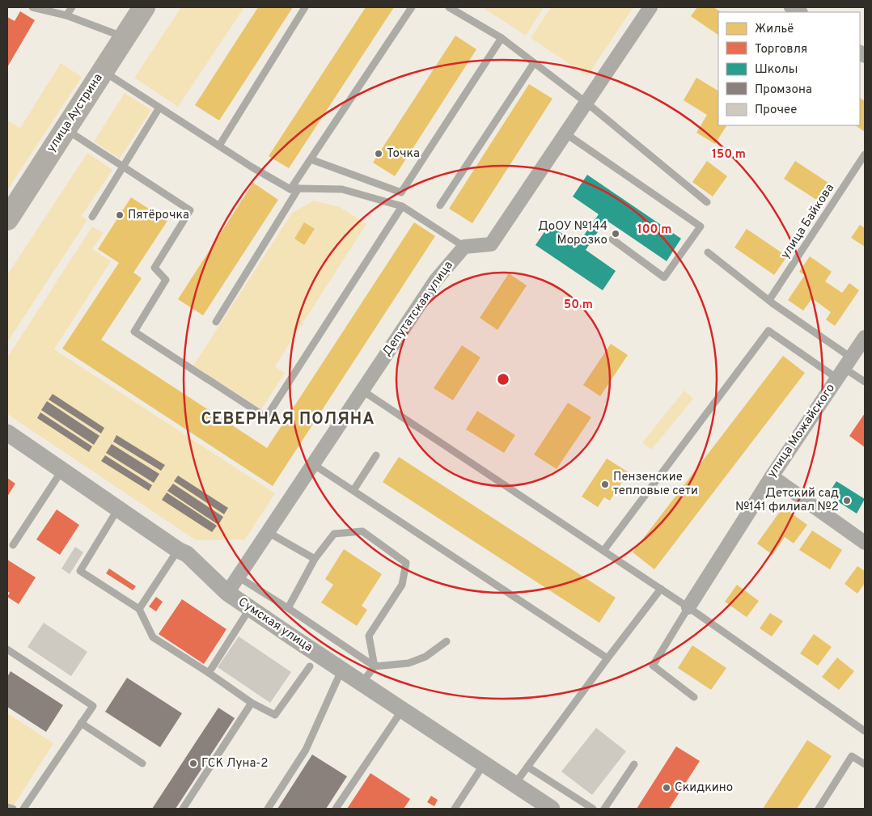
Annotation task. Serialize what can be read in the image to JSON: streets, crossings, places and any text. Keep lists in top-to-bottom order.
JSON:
{
  "streets": {
    "main road": ["улица Аустрина"],
    "street": ["Депутатская улица", "улица Можайского", "Сумская улица"],
    "lane": ["улица Байкова"]
  },
  "crossings": [
    ["Депутатская улица", "Сумская улица"]
  ],
  "districts": ["СЕВЕРНАЯ ПОЛЯНА"],
  "places": [
    "Точка",
    "Пятёрочка",
    "ДоОУ №144 Морозко",
    "Пензенские тепловые сети",
    "Детский сад №141 филиал №2",
    "ГСК Луна-2",
    "Скидкино"
  ],
  "legend": [
    "Жильё",
    "Торговля",
    "Школы",
    "Промзона",
    "Прочее"
  ],
  "rings": ["150 m", "100 m", "50 m"]
}
